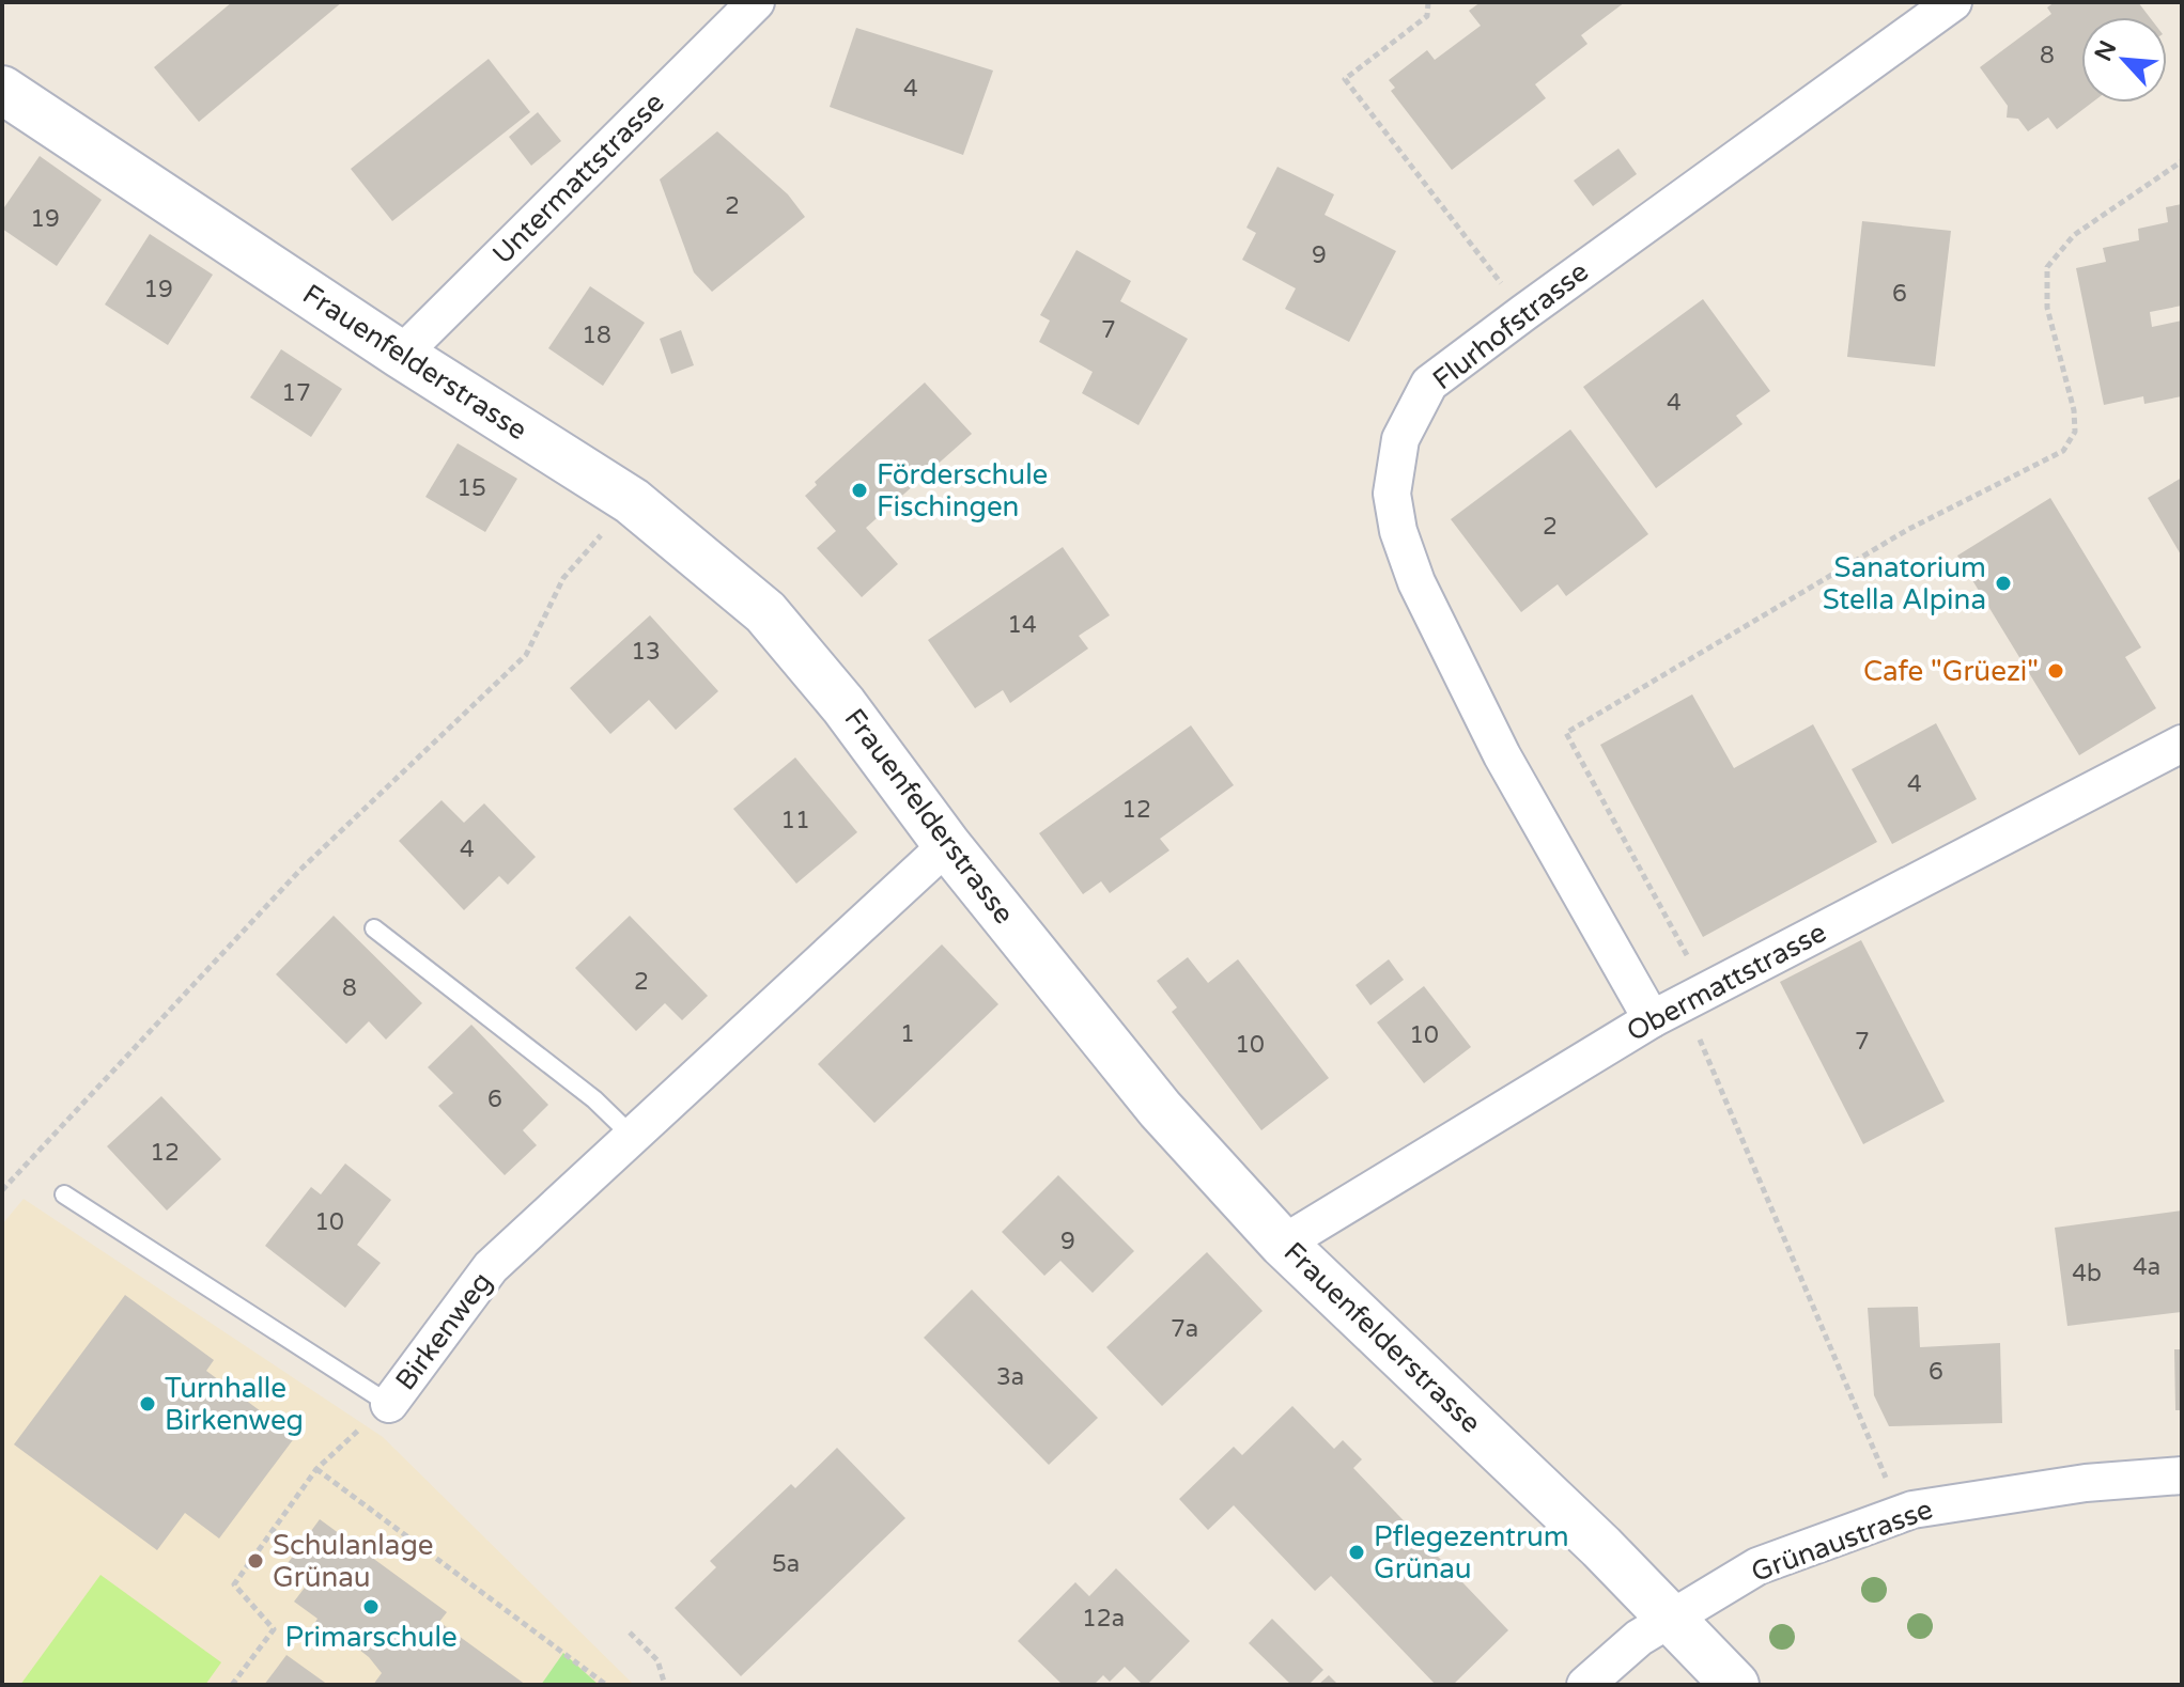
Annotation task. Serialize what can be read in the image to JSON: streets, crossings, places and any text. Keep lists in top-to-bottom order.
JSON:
{
  "streets": {
    "street": [
      "Untermattstrasse",
      "Flurhofstrasse",
      "Frauenfelderstrasse",
      "Obermattstrasse",
      "Birkenweg",
      "Grünaustrasse"
    ]
  },
  "crossings": [
    ["Untermattstrasse", "Frauenfelderstrasse"],
    ["Flurhofstrasse", "Obermattstrasse"],
    ["Frauenfelderstrasse", "Obermattstrasse"],
    ["Frauenfelderstrasse", "Birkenweg"],
    ["Frauenfelderstrasse", "Grünaustrasse"]
  ],
  "places": [
    "Förderschule Fischingen",
    "Sanatorium Stella Alpina",
    "Cafe \"Grüezi\"",
    "Turnhalle Birkenweg",
    "Pflegezentrum Grünau",
    "Schulanlage Grünau",
    "Primarschule"
  ],
  "house_numbers": [
    "8",
    "4",
    "2",
    "19",
    "9",
    "19",
    "6",
    "7",
    "18",
    "17",
    "4",
    "15",
    "2",
    "14",
    "13",
    "4",
    "12",
    "11",
    "4",
    "2",
    "8",
    "1",
    "10",
    "7",
    "10",
    "6",
    "12",
    "10",
    "9",
    "4a",
    "4b",
    "7a",
    "6",
    "3a",
    "5a",
    "12a"
  ],
  "north": "top left"
}
